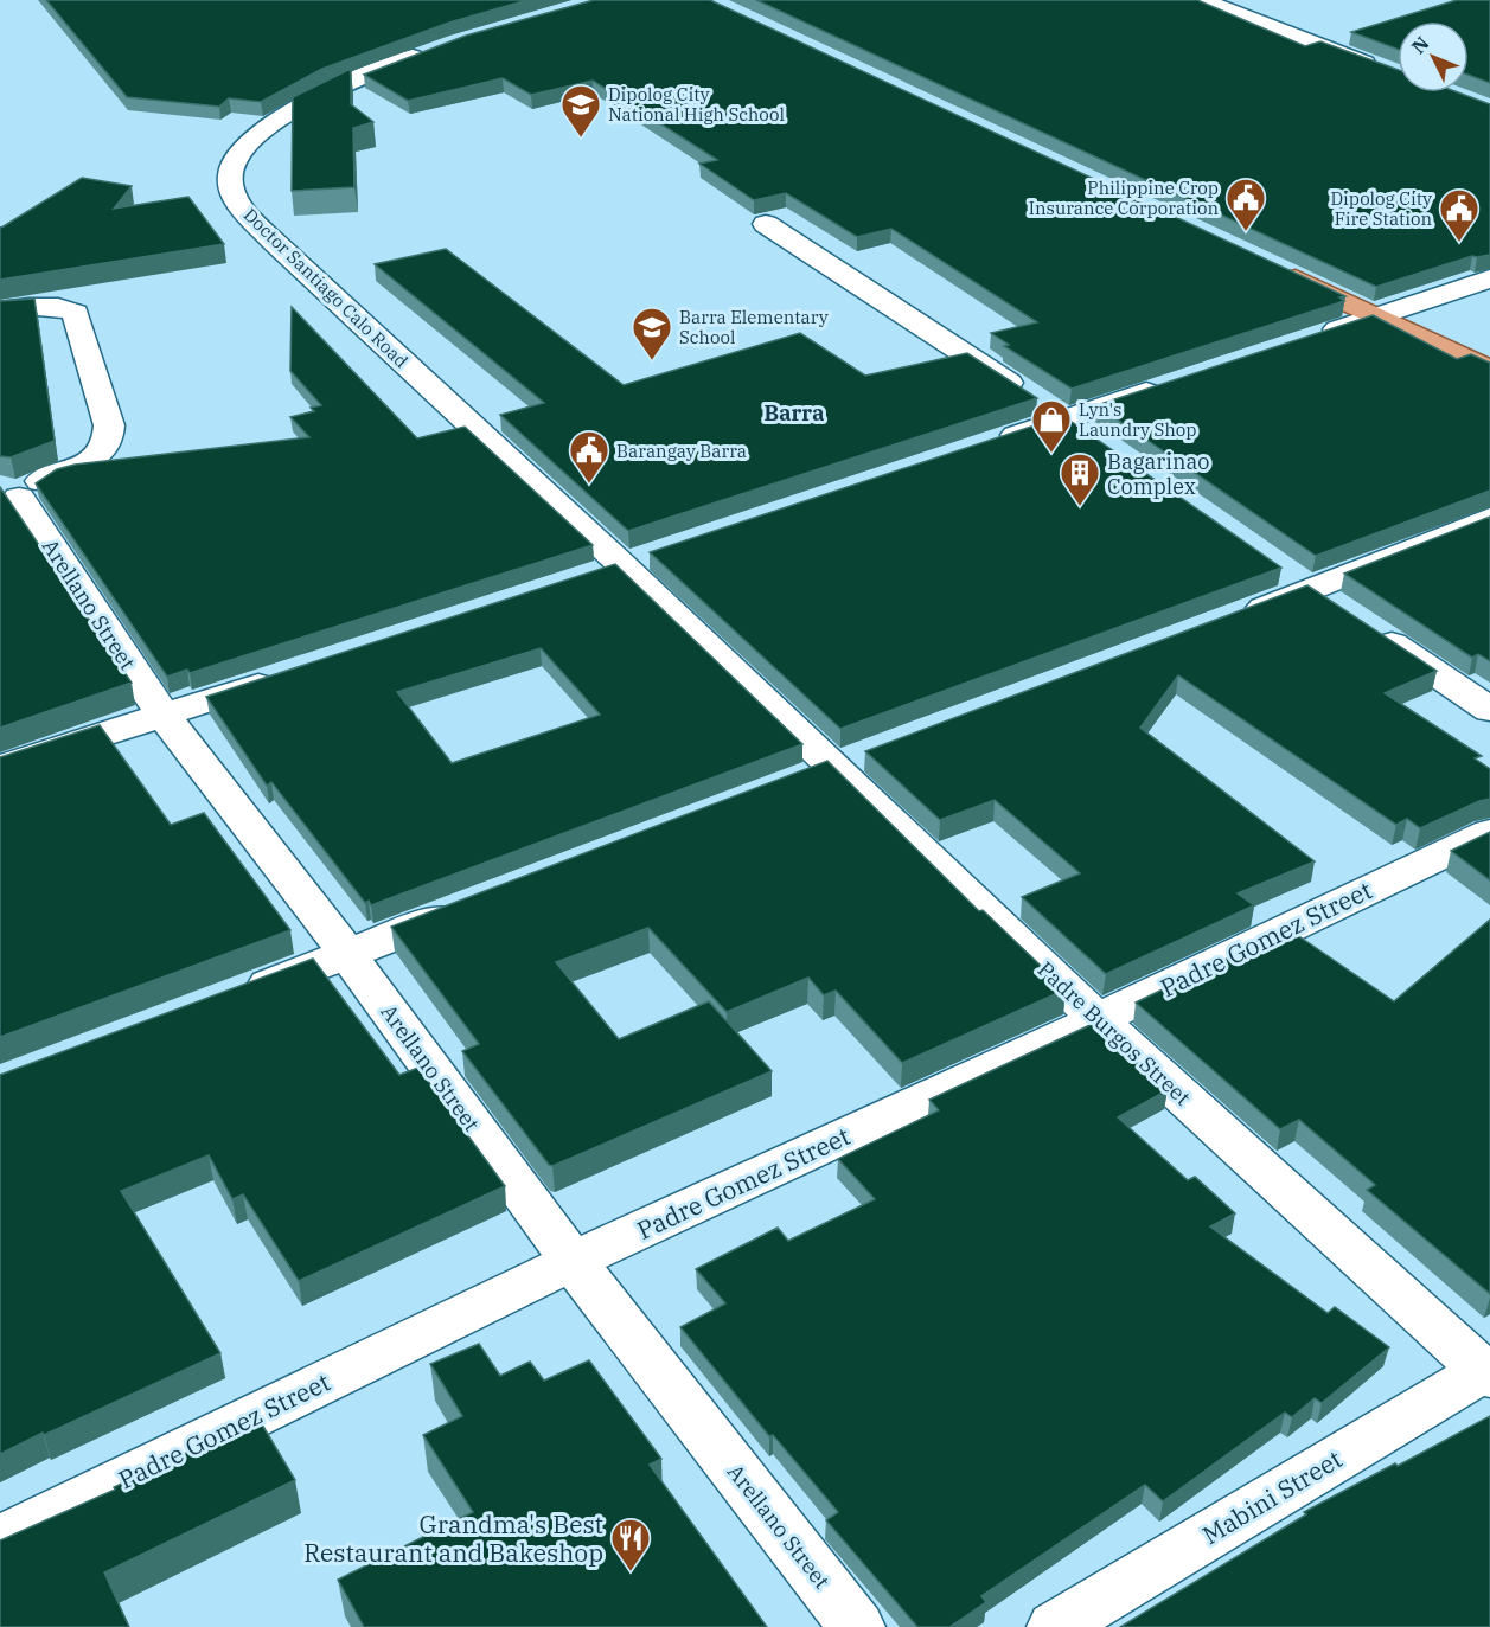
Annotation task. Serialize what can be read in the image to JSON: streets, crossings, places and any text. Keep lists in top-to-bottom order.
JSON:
{
  "streets": {
    "street": [
      "Doctor Santiago Calo Road",
      "Arellano Street",
      "Padre Gomez Street",
      "Padre Burgos Street",
      "Mabini Street"
    ]
  },
  "crossings": [
    ["Doctor Santiago Calo Road", "Padre Burgos Street"],
    ["Arellano Street", "Padre Gomez Street"],
    ["Padre Gomez Street", "Padre Burgos Street"],
    ["Padre Burgos Street", "Mabini Street"]
  ],
  "districts": ["Barra"],
  "places": {
    "school or university": ["Dipolog City National High School", "Barra Elementary School"],
    "public building": ["Philippine Crop Insurance Corporation", "Dipolog City Fire Station", "Barangay Barra"],
    "shop": ["Lyn's Laundry Shop"],
    "building": ["Bagarinao Complex"],
    "restaurant": ["Grandma's Best Restaurant and Bakeshop"]
  },
  "north": "top left"
}
